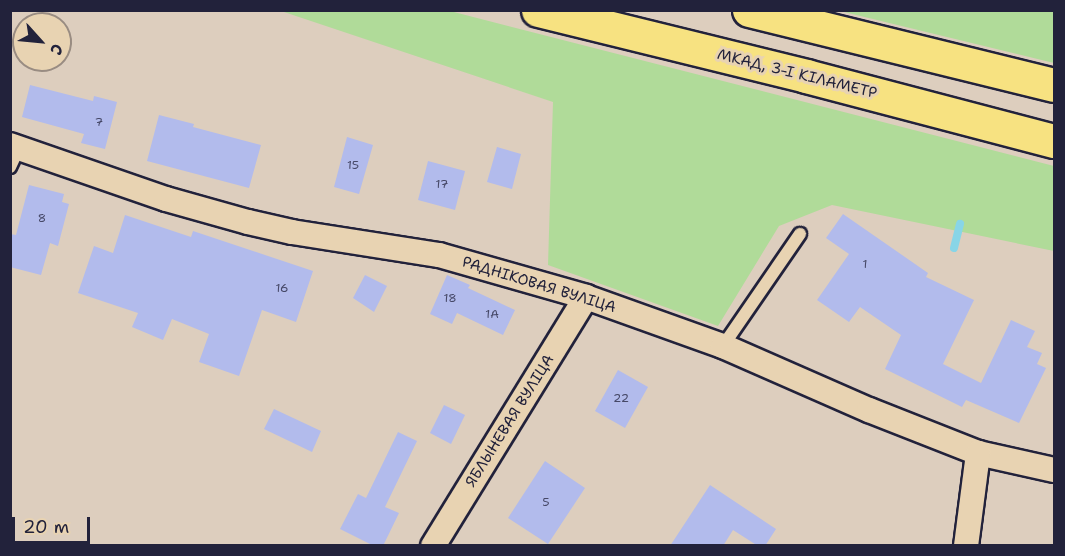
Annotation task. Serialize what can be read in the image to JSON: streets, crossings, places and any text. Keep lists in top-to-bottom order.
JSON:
{
  "streets": {
    "highway": ["МКАД, 3-І КІЛАМЕТР"],
    "street": ["РАДНІКОВАЯ ВУЛІЦА", "ЯБЛЫНЕВАЯ ВУЛІЦА"]
  },
  "crossings": [
    ["РАДНІКОВАЯ ВУЛІЦА", "ЯБЛЫНЕВАЯ ВУЛІЦА"]
  ],
  "house_numbers": [
    "7",
    "15",
    "17",
    "8",
    "1",
    "16",
    "18",
    "1А",
    "22",
    "5"
  ],
  "scale_bar": "20 m",
  "north": "bottom right"
}
